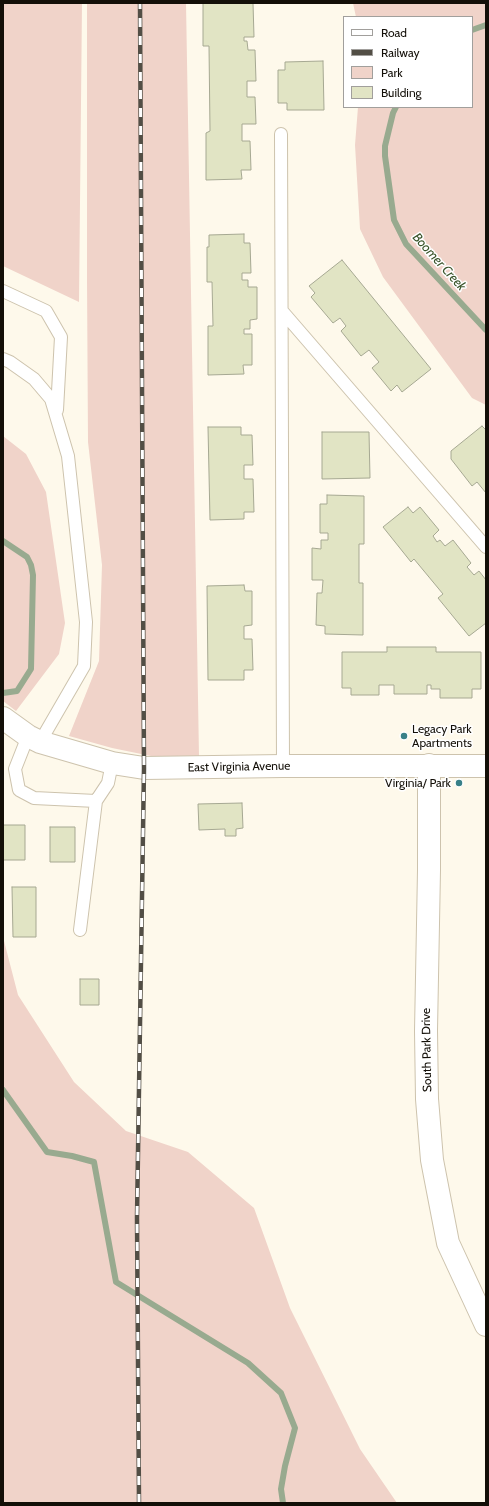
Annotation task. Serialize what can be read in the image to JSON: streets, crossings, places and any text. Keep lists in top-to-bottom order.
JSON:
{
  "streets": {
    "street": ["East Virginia Avenue", "South Park Drive"]
  },
  "crossings": [
    ["East Virginia Avenue", "South Park Drive"]
  ],
  "water": ["Boomer Creek"],
  "places": ["Legacy Park Apartments", "Virginia/ Park"],
  "legend": [
    "Road",
    "Railway",
    "Park",
    "Building"
  ]
}
